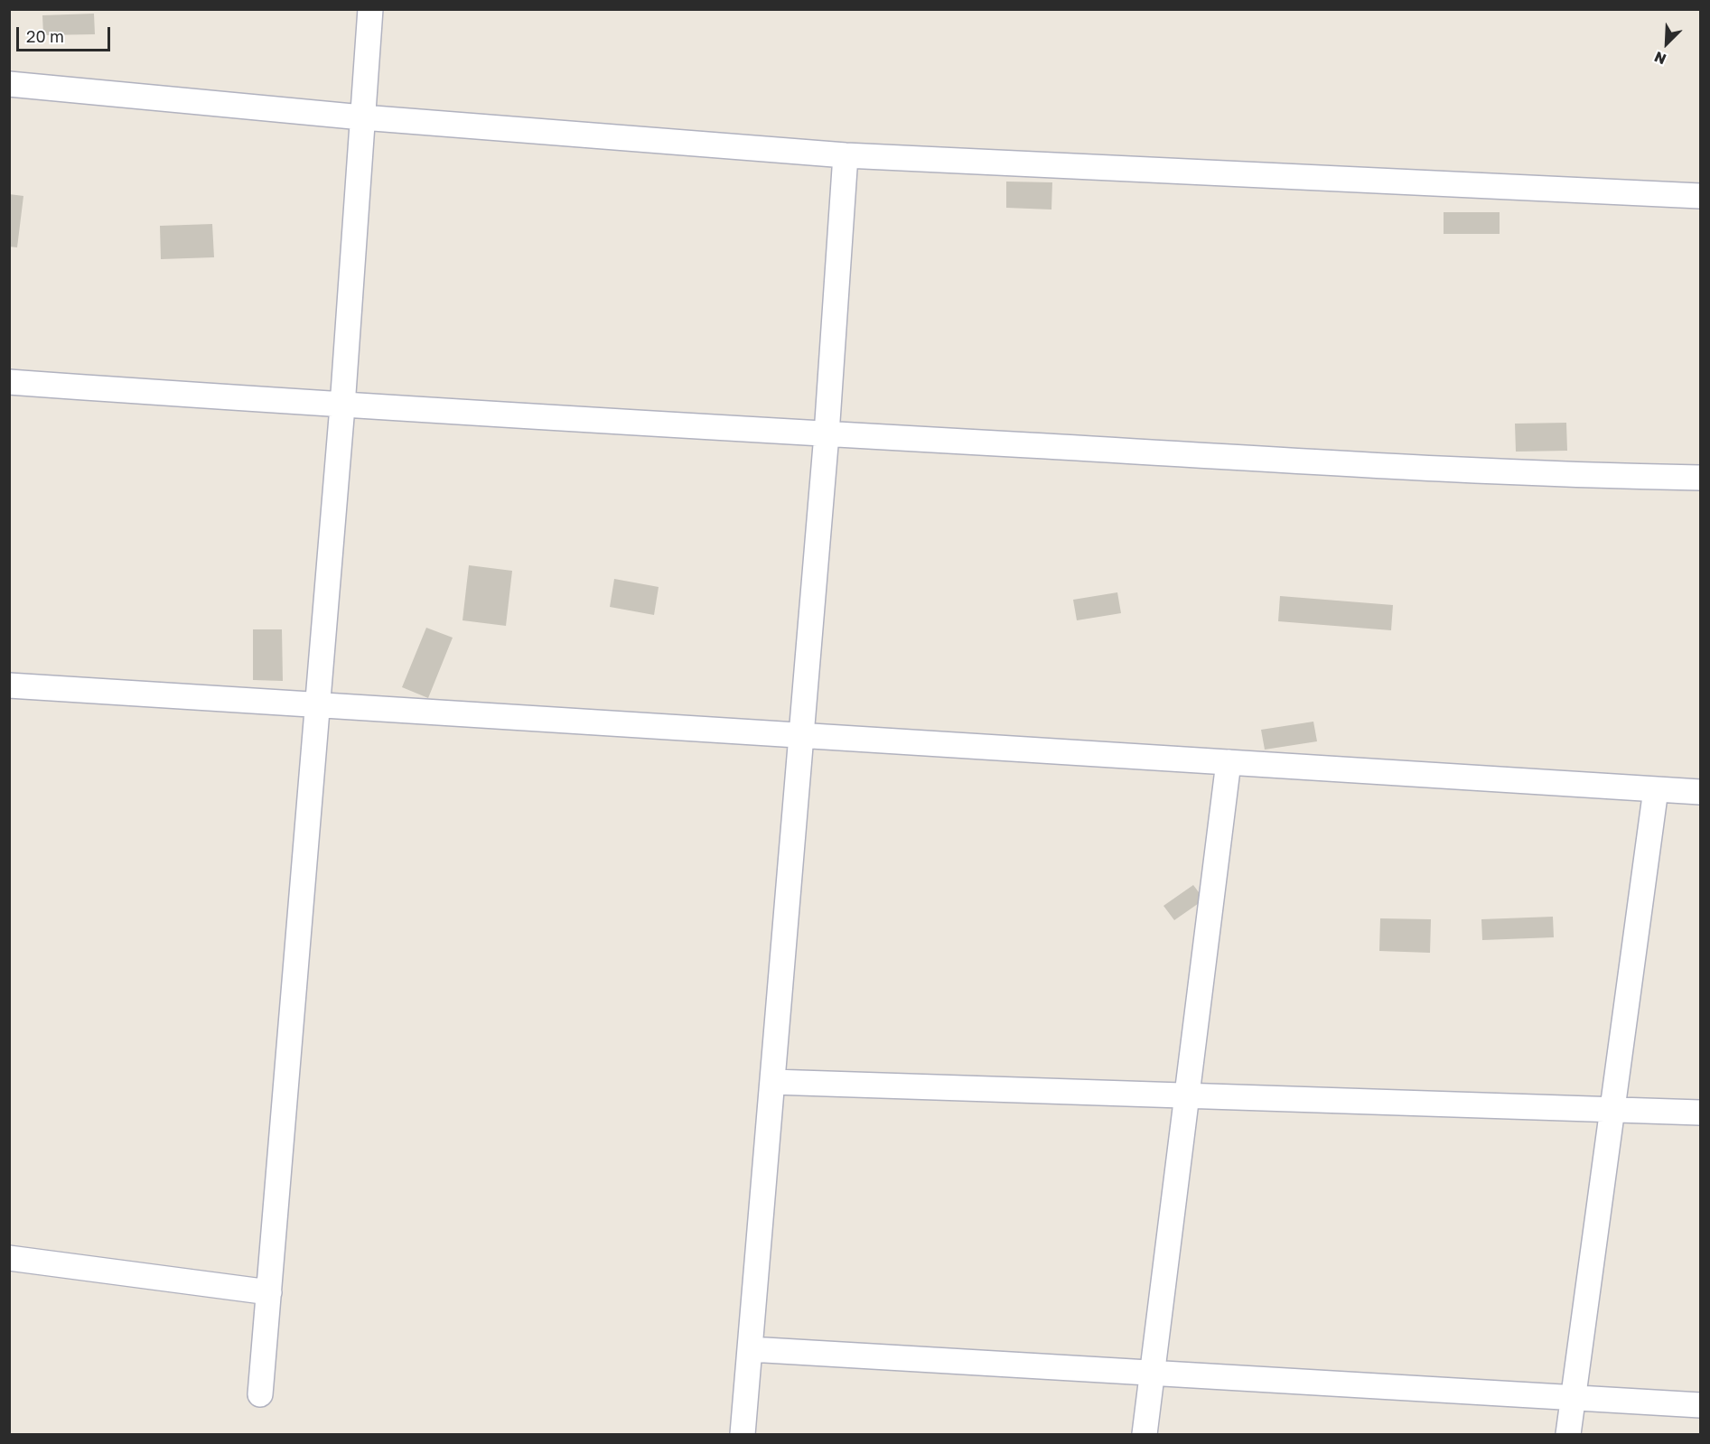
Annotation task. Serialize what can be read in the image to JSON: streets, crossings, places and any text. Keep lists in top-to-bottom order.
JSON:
{
  "scale_bar": "20 m",
  "north": "bottom left"
}
